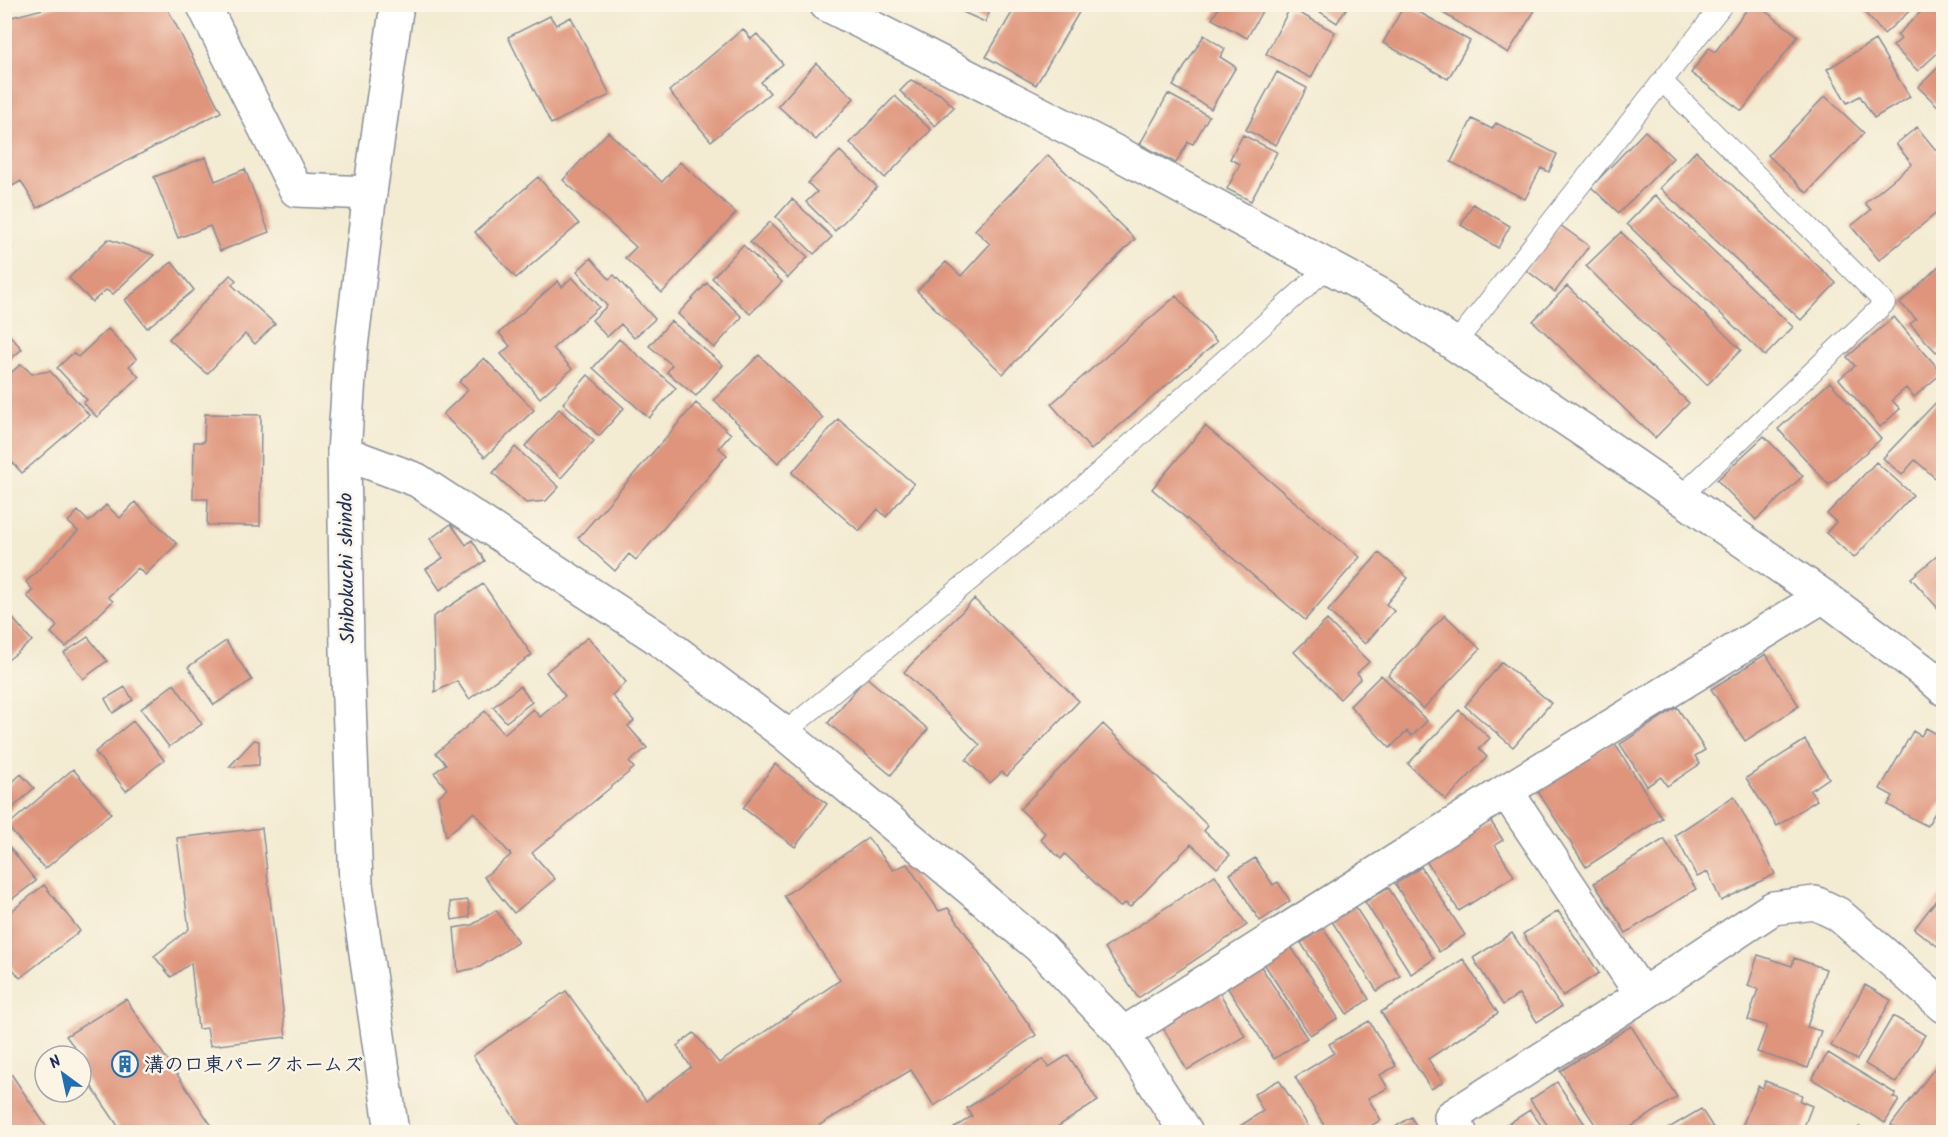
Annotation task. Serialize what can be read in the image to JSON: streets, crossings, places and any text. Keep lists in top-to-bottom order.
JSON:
{
  "streets": {
    "street": ["Shibokuchi shindo"]
  },
  "places": {
    "building": ["溝の口東パークホームズ"]
  },
  "north": "top left"
}
